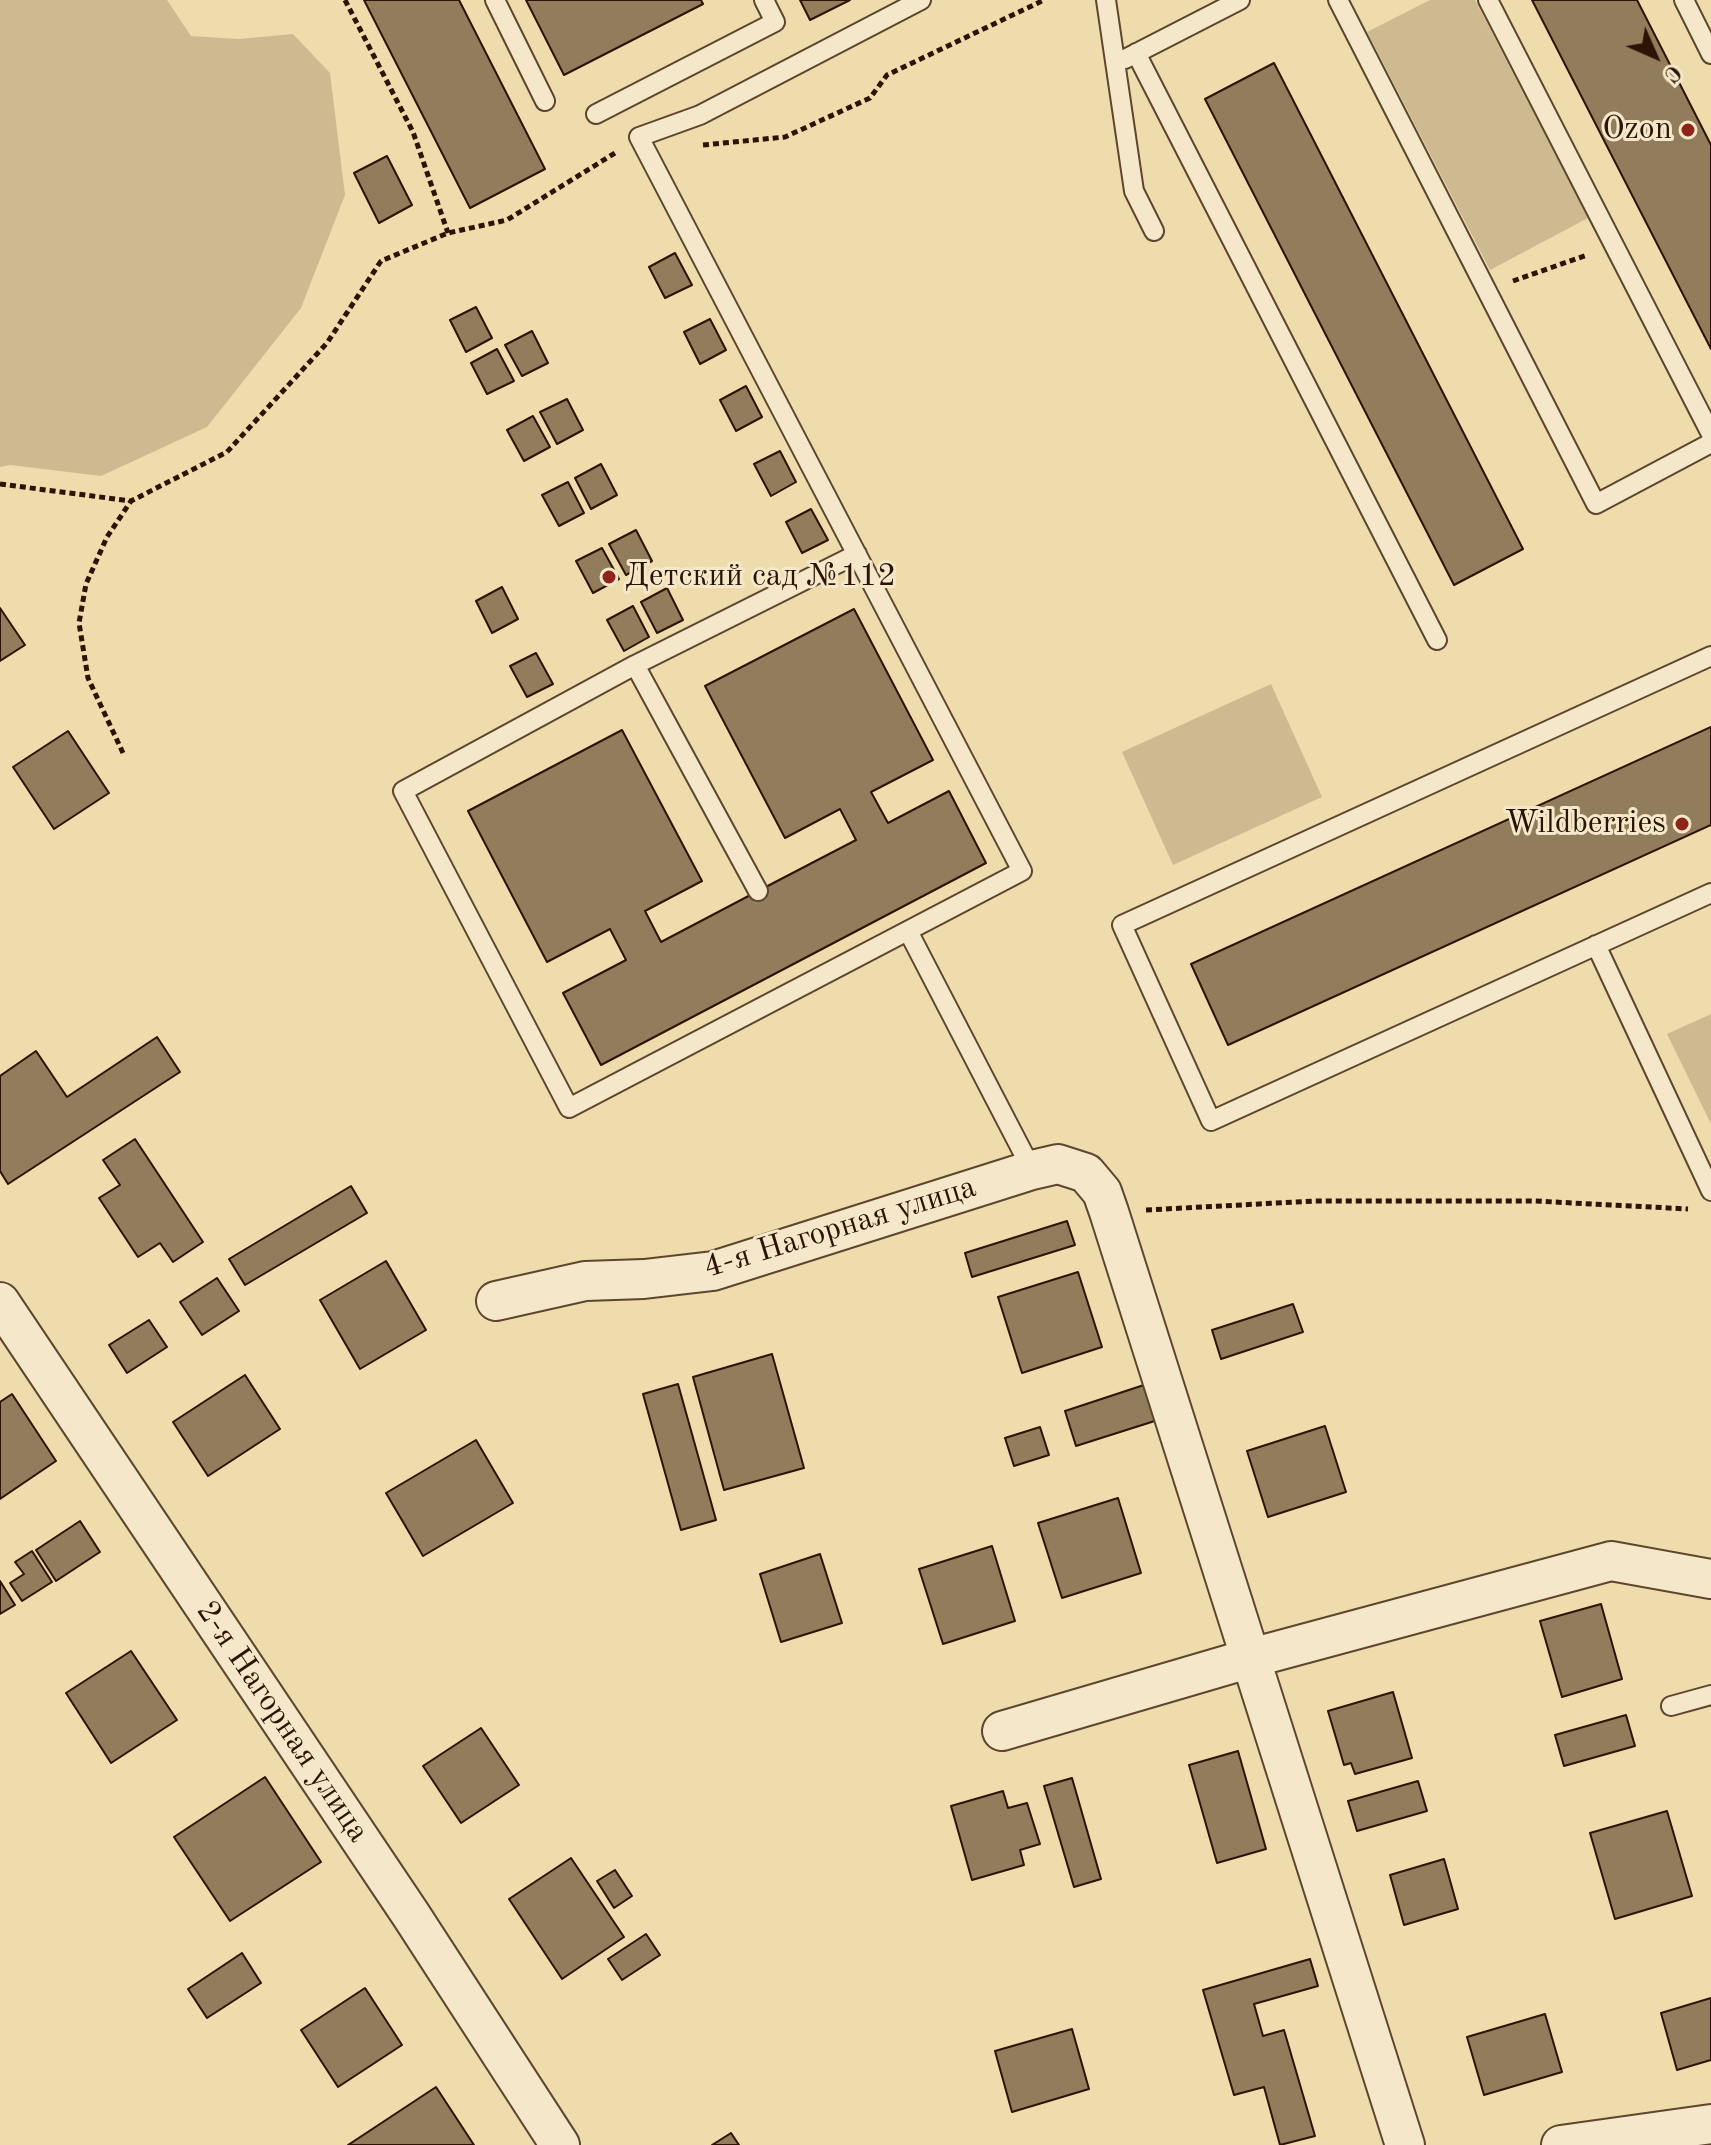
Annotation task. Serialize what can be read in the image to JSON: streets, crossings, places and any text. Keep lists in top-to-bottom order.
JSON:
{
  "streets": {
    "street": ["4-я Нагорная улица", "2-я Нагорная улица"]
  },
  "places": ["Ozon", "Детский сад №112", "Wildberries"],
  "north": "bottom right"
}
